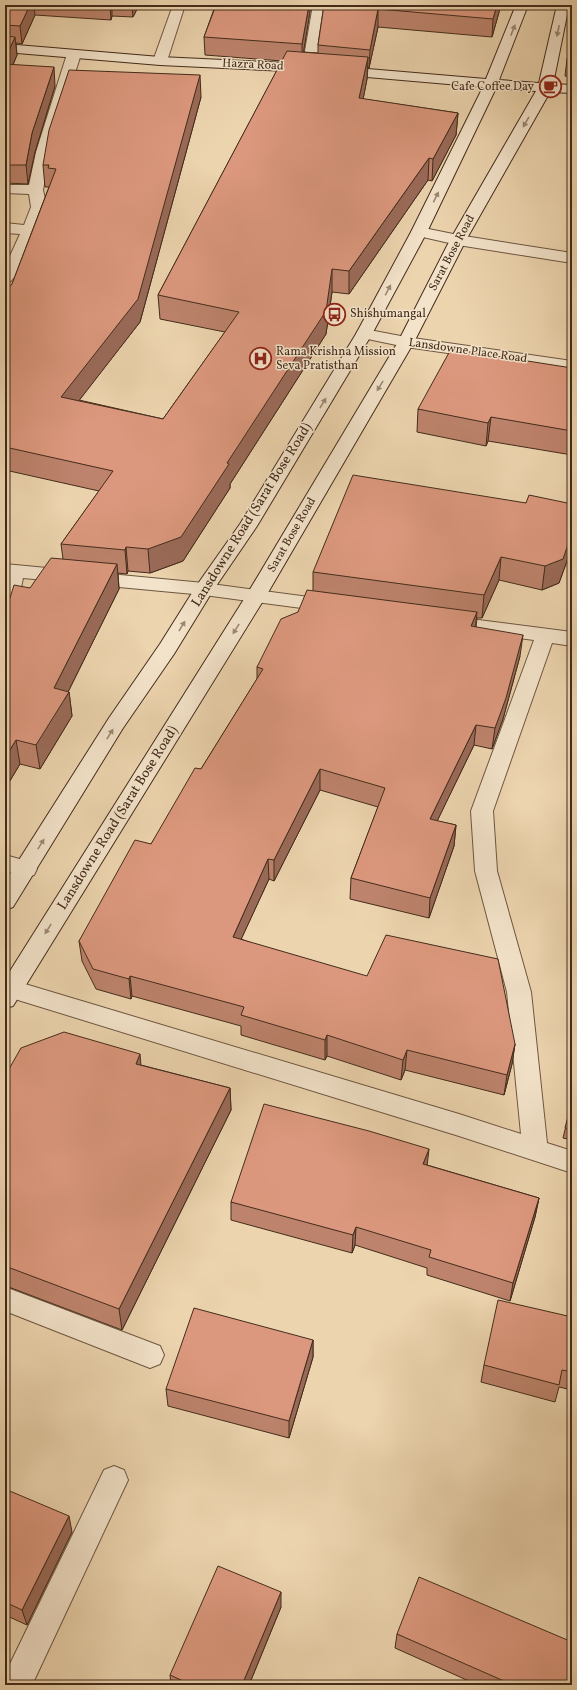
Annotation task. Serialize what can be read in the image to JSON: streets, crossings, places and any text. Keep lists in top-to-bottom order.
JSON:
{
  "streets": {
    "main road": [
      "Hazra Road",
      "Sarat Bose Road",
      "Lansdowne Place Road",
      "Lansdowne Road (Sarat Bose Road)"
    ]
  },
  "crossings": [
    ["Hazra Road", "Sarat Bose Road"],
    ["Hazra Road", "Lansdowne Road (Sarat Bose Road)"],
    ["Sarat Bose Road", "Lansdowne Place Road"],
    ["Sarat Bose Road", "Lansdowne Road (Sarat Bose Road)"],
    ["Lansdowne Place Road", "Lansdowne Road (Sarat Bose Road)"]
  ],
  "one_way": ["Sarat Bose Road"],
  "places": {
    "cafe": ["Cafe Coffee Day"],
    "bus stop": ["Shishumangal"],
    "hospital": ["Rama Krishna Mission Seva Pratisthan"]
  }
}
